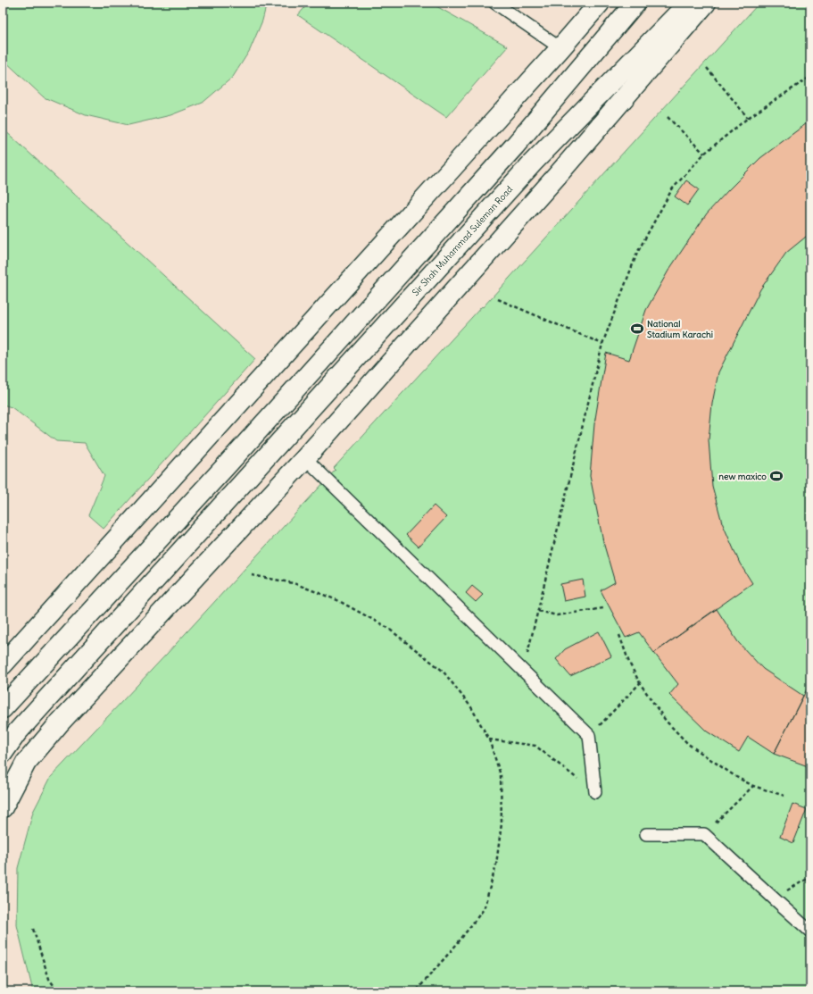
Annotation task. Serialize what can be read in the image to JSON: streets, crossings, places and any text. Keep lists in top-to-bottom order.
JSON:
{
  "streets": {
    "highway": ["Sir Shah Muhammad Suleman Road"]
  },
  "places": {
    "sports": ["National Stadium Karachi", "new maxico"]
  }
}
